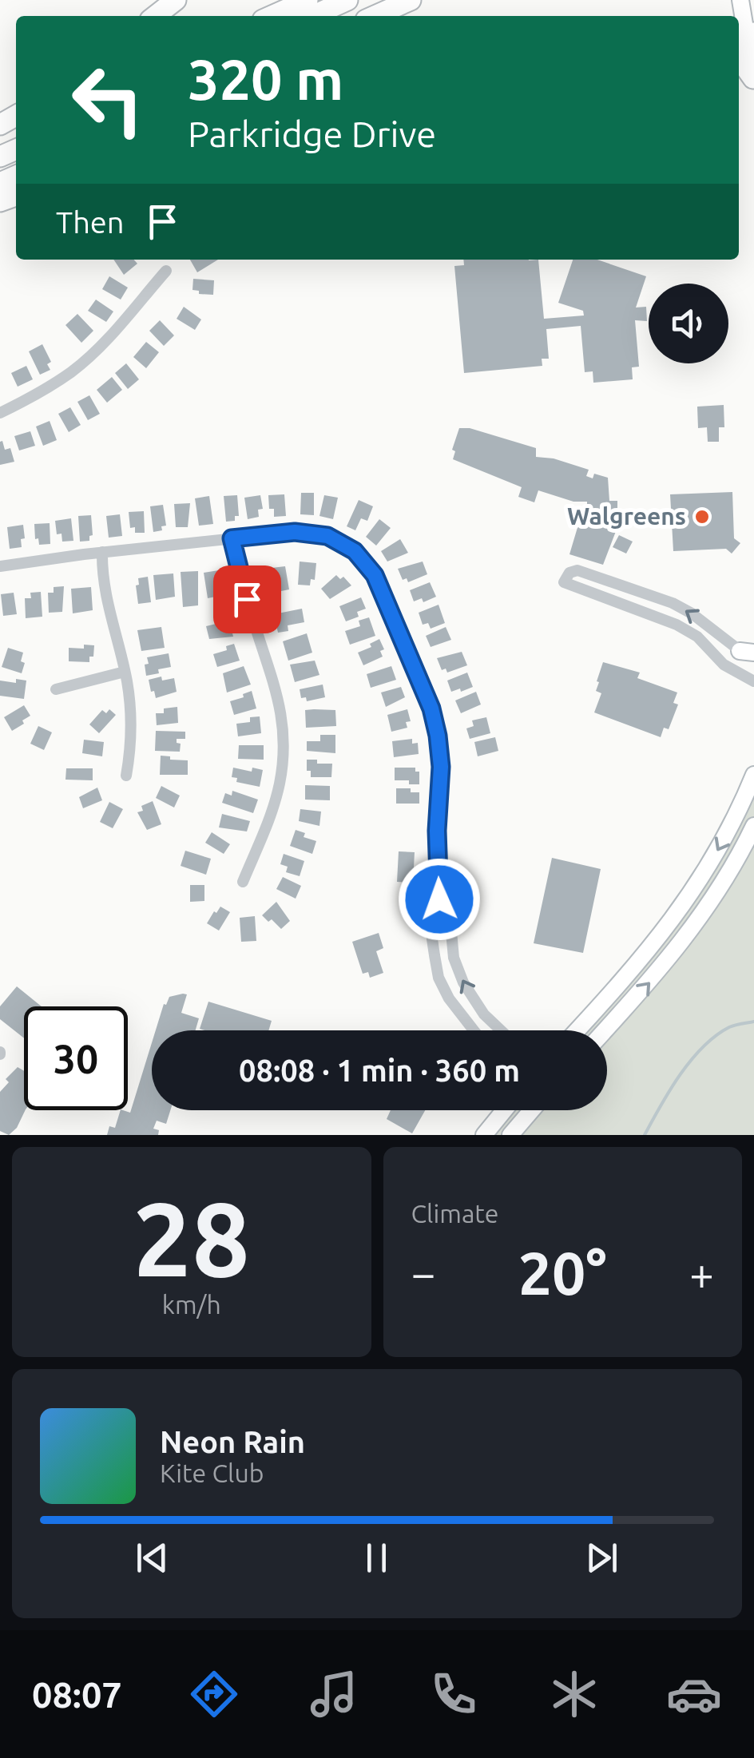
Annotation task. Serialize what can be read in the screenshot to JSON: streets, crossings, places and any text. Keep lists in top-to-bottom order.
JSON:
{
  "places": ["Walgreens"],
  "page": {
    "turn": ["320 m", "Parkridge Drive"],
    "then": "Then",
    "limit": "30",
    "trip": "08:08 · 1 min · 360 m",
    "tile": [
      ["28", "km/h"],
      "Climate"
    ],
    "heat": ["−", "20°", "+"],
    "song": ["Neon Rain", "Kite Club"],
    "tabs": "08:07"
  }
}
